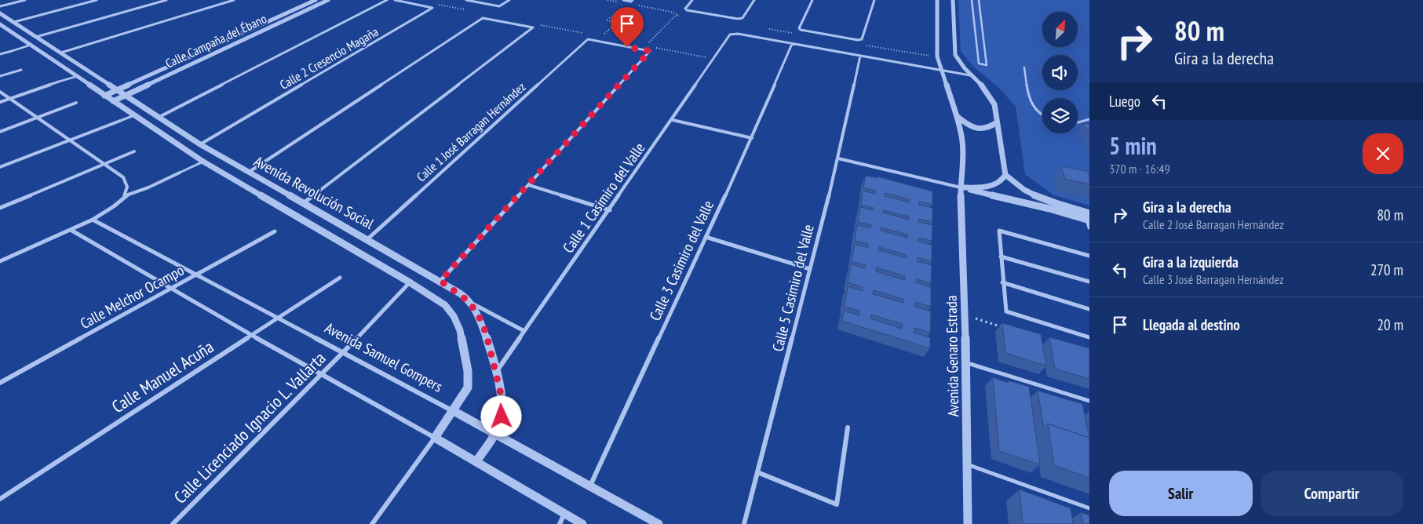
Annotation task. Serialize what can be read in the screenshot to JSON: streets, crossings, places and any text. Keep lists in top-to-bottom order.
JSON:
{
  "streets": {
    "street": [
      "Calle Campaña del Ébano",
      "Calle 2 Cresencio Magaña",
      "Calle 1 José Barragan Hernández",
      "Avenida Revolución Social",
      "Calle 1 Casimiro del Valle",
      "Calle 3 Casimiro del Valle",
      "Calle 5 Casimiro del Valle",
      "Calle Melchor Ocampo",
      "Avenida Genaro Estrada",
      "Avenida Samuel Gompers",
      "Calle Manuel Acuña",
      "Calle Licenciado Ignacio L. Vallarta"
    ]
  },
  "crossings": [
    ["Calle Campaña del Ébano", "Avenida Revolución Social"],
    ["Calle 2 Cresencio Magaña", "Avenida Revolución Social"],
    ["Calle 1 José Barragan Hernández", "Avenida Revolución Social"],
    ["Avenida Revolución Social", "Calle 1 Casimiro del Valle"],
    ["Avenida Revolución Social", "Avenida Samuel Gompers"],
    ["Avenida Revolución Social", "Calle Licenciado Ignacio L. Vallarta"],
    ["Calle 1 Casimiro del Valle", "Calle 3 Casimiro del Valle"],
    ["Calle 3 Casimiro del Valle", "Avenida Samuel Gompers"],
    ["Calle Melchor Ocampo", "Avenida Samuel Gompers"],
    ["Avenida Samuel Gompers", "Calle Manuel Acuña"],
    ["Avenida Samuel Gompers", "Calle Licenciado Ignacio L. Vallarta"]
  ],
  "north": "top right",
  "page": {
    "turn": ["80 m", "Gira a la derecha"],
    "then": "Luego",
    "heading": ["5 min", "370 m · 16:49"],
    "list": [
      {
        "name": "Gira a la derecha",
        "note": "Calle 2 José Barragan Hernández",
        "value": "80 m"
      },
      {
        "name": "Gira a la izquierda",
        "note": "Calle 3 José Barragan Hernández",
        "value": "270 m"
      },
      {
        "name": "Llegada al destino",
        "value": "20 m"
      }
    ],
    "buttons": ["Salir", "Compartir"]
  }
}
